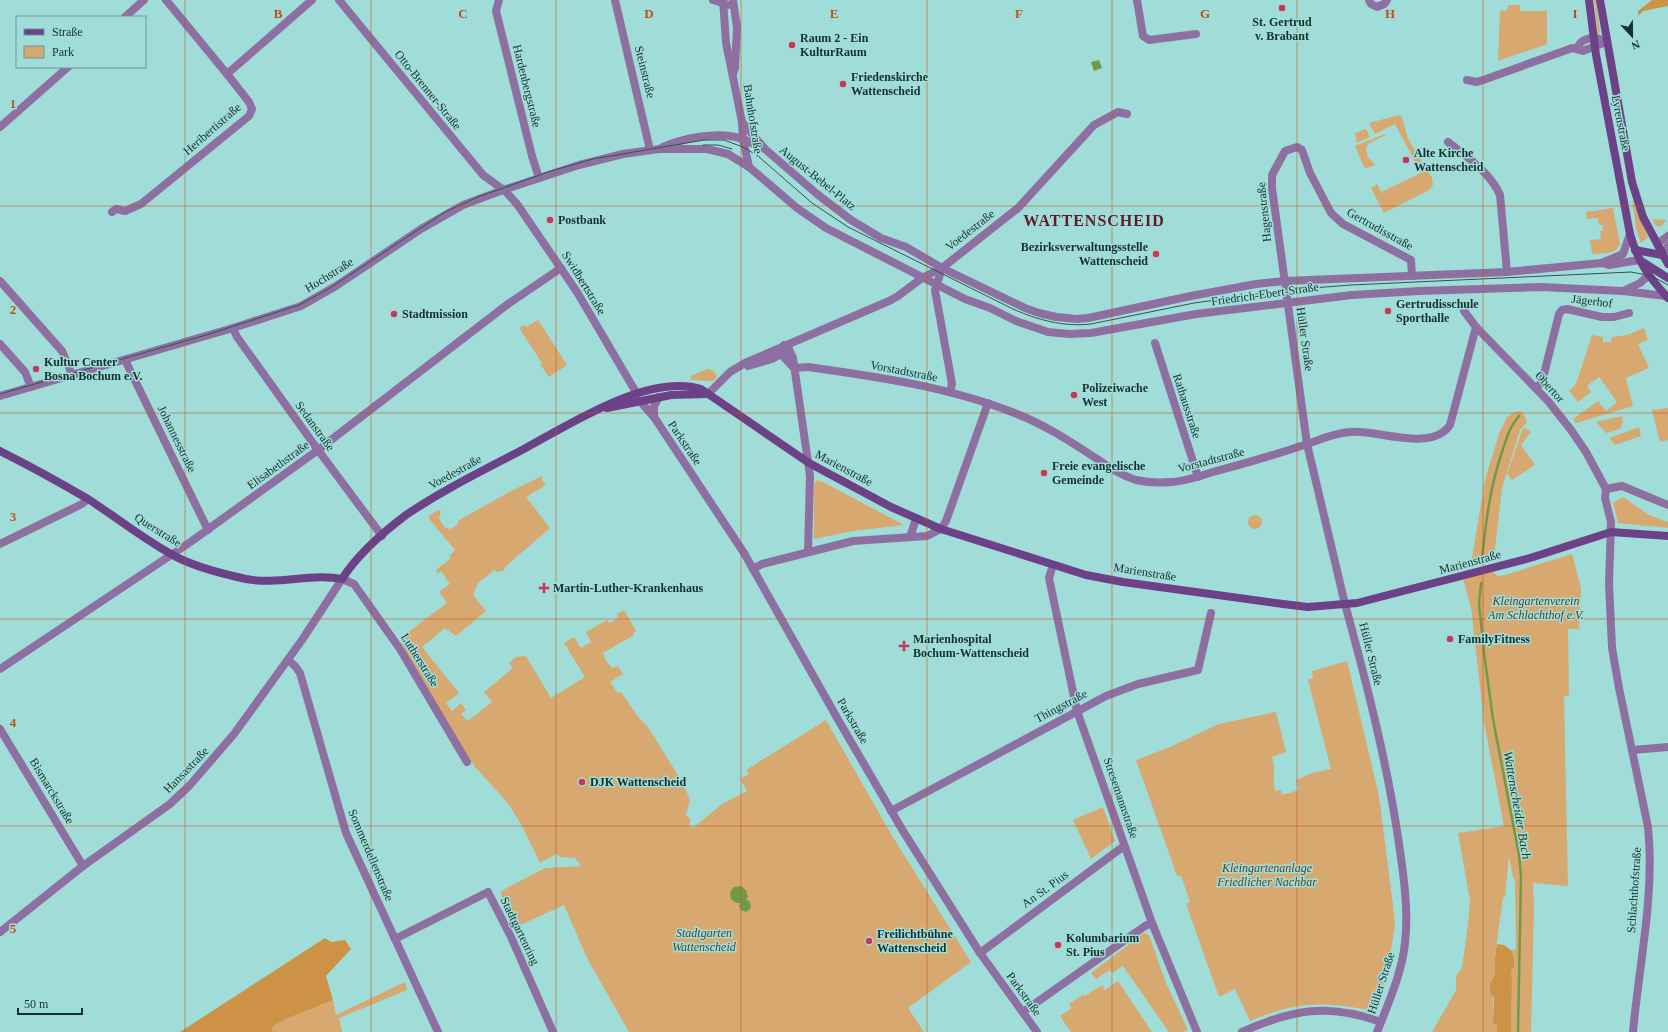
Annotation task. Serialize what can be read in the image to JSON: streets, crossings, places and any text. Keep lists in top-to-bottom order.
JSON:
{
  "streets": {
    "main road": [
      "Lyrenstraße",
      "Voedestraße",
      "Marienstraße",
      "Querstraße"
    ],
    "street": [
      "Steinstraße",
      "Hardenbergstraße",
      "Otto-Brenner-Straße",
      "Bahnhofstraße",
      "Heribertistraße",
      "August-Bebel-Platz",
      "Hagenstraße",
      "Gertrudisstraße",
      "Hochstraße",
      "Swidbertstraße",
      "Friedrich-Ebert-Straße",
      "Jägerhof",
      "Hüller Straße",
      "Vorstadtstraße",
      "Obertor",
      "Rathausstraße",
      "Sedanstraße",
      "Johannesstraße",
      "Parkstraße",
      "Elisabethstraße",
      "Lutherstraße",
      "Thingstraße",
      "Hansastraße",
      "Bismarckstraße",
      "Stresemannstraße",
      "Sommerdellenstraße",
      "An St. Pius",
      "Schlachthofstraße",
      "Stadtgartenring"
    ]
  },
  "crossings": [
    ["Steinstraße", "Hochstraße"],
    ["Hardenbergstraße", "Hochstraße"],
    ["Otto-Brenner-Straße", "Hochstraße"],
    ["Otto-Brenner-Straße", "Swidbertstraße"],
    ["Bahnhofstraße", "August-Bebel-Platz"],
    ["Bahnhofstraße", "Hochstraße"],
    ["Lyrenstraße", "Friedrich-Ebert-Straße"],
    ["August-Bebel-Platz", "Voedestraße"],
    ["August-Bebel-Platz", "Hochstraße"],
    ["August-Bebel-Platz", "Friedrich-Ebert-Straße"],
    ["Hagenstraße", "Gertrudisstraße"],
    ["Hagenstraße", "Friedrich-Ebert-Straße"],
    ["Hagenstraße", "Hüller Straße"],
    ["Gertrudisstraße", "Friedrich-Ebert-Straße"],
    ["Voedestraße", "Swidbertstraße"],
    ["Voedestraße", "Friedrich-Ebert-Straße"],
    ["Voedestraße", "Sedanstraße"],
    ["Voedestraße", "Parkstraße"],
    ["Voedestraße", "Marienstraße"],
    ["Voedestraße", "Querstraße"],
    ["Voedestraße", "Lutherstraße"],
    ["Voedestraße", "Hansastraße"],
    ["Hochstraße", "Swidbertstraße"],
    ["Hochstraße", "Sedanstraße"],
    ["Hochstraße", "Johannesstraße"],
    ["Swidbertstraße", "Parkstraße"],
    ["Swidbertstraße", "Elisabethstraße"],
    ["Friedrich-Ebert-Straße", "Hüller Straße"],
    ["Jägerhof", "Obertor"],
    ["Hüller Straße", "Vorstadtstraße"],
    ["Hüller Straße", "Marienstraße"],
    ["Vorstadtstraße", "Obertor"],
    ["Vorstadtstraße", "Rathausstraße"],
    ["Obertor", "Marienstraße"],
    ["Obertor", "Schlachthofstraße"],
    ["Sedanstraße", "Elisabethstraße"],
    ["Johannesstraße", "Elisabethstraße"],
    ["Parkstraße", "Thingstraße"],
    ["Parkstraße", "An St. Pius"],
    ["Elisabethstraße", "Querstraße"],
    ["Marienstraße", "Stresemannstraße"],
    ["Marienstraße", "Schlachthofstraße"],
    ["Querstraße", "Lutherstraße"],
    ["Querstraße", "Hansastraße"],
    ["Lutherstraße", "Hansastraße"],
    ["Thingstraße", "Stresemannstraße"],
    ["Hansastraße", "Bismarckstraße"],
    ["Hansastraße", "Sommerdellenstraße"],
    ["Stresemannstraße", "An St. Pius"],
    ["Sommerdellenstraße", "Stadtgartenring"]
  ],
  "districts": ["WATTENSCHEID"],
  "water": ["Wattenscheider Bach"],
  "parks": ["Kleingartenverein Am Schlachthof e.V.", "Kleingartenanlage Friedlicher Nachbar", "Stadtgarten Wattenscheid"],
  "places": {
    "other": [
      "St. Gertrud v. Brabant",
      "Raum 2 - Ein KulturRaum",
      "Friedenskirche Wattenscheid",
      "Alte Kirche Wattenscheid",
      "Postbank",
      "Bezirksverwaltungsstelle Wattenscheid",
      "Gertrudisschule Sporthalle",
      "Stadtmission",
      "Kultur Center Bosna Bochum e.V.",
      "Polizeiwache West",
      "Freie evangelische Gemeinde",
      "FamilyFitness",
      "DJK Wattenscheid",
      "Freilichtbühne Wattenscheid",
      "Kolumbarium St. Pius"
    ],
    "health": ["Martin-Luther-Krankenhaus", "Marienhospital Bochum-Wattenscheid"]
  },
  "legend": ["Straße", "Park"],
  "scale_bar": "50 m",
  "north": "bottom",
  "grid": {
    "columns": [
      "B",
      "C",
      "D",
      "E",
      "F",
      "G",
      "H",
      "I"
    ],
    "rows": [
      "1",
      "2",
      "3",
      "4",
      "5"
    ]
  }
}
